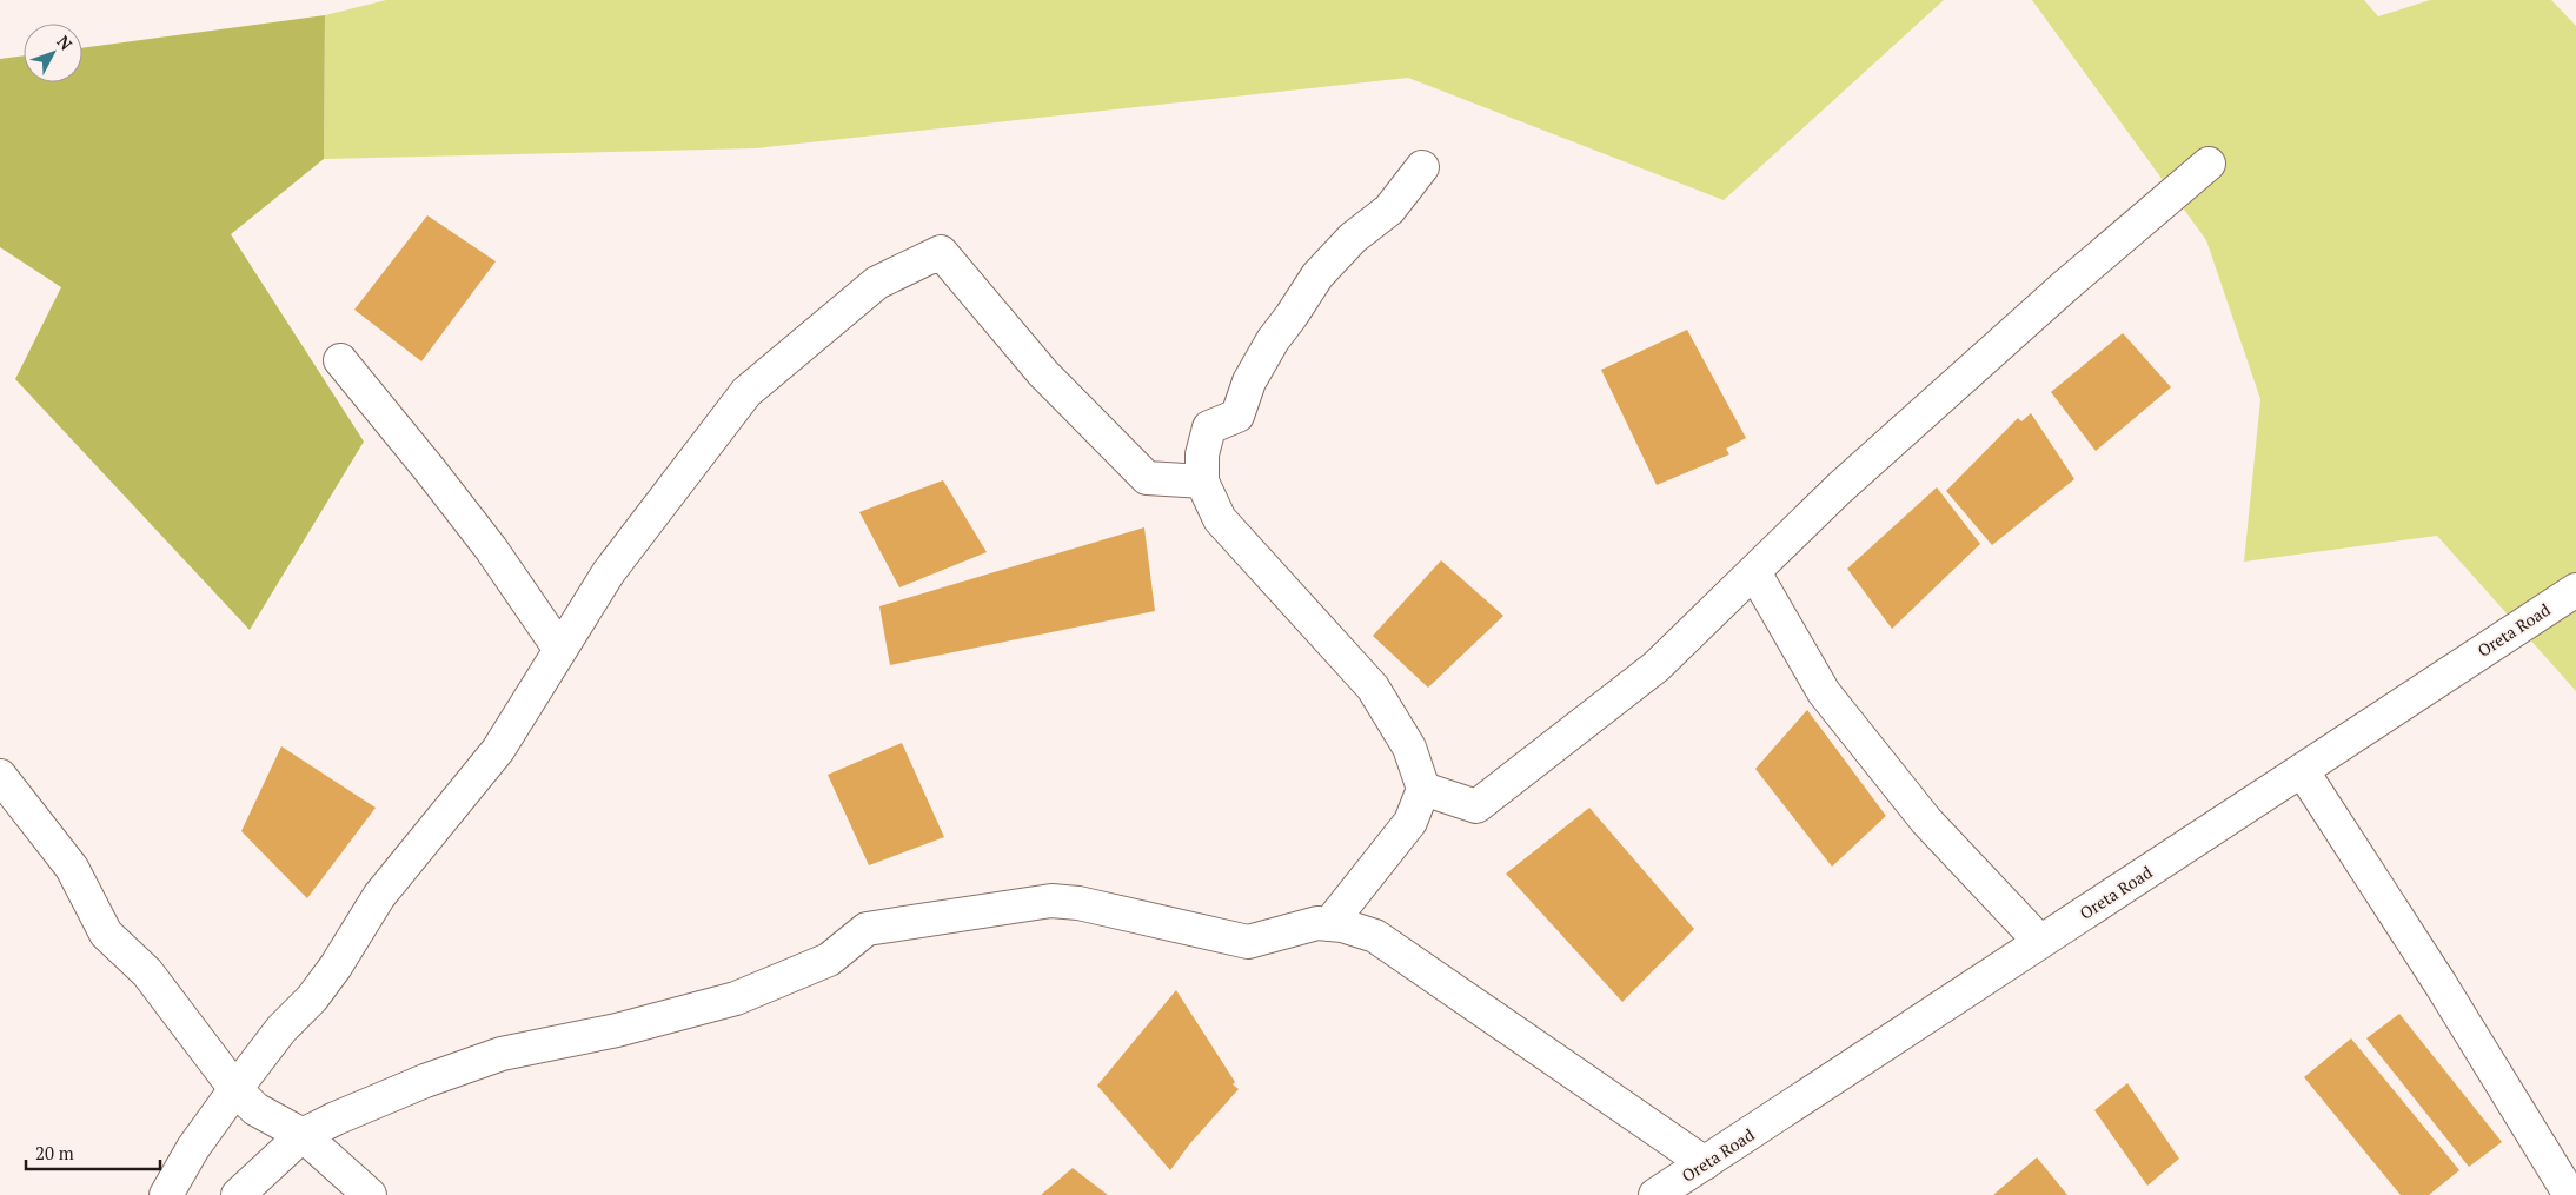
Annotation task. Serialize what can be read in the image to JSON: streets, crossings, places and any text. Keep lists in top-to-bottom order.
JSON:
{
  "streets": {
    "street": ["Oreta Road"]
  },
  "scale_bar": "20 m",
  "north": "top right"
}
